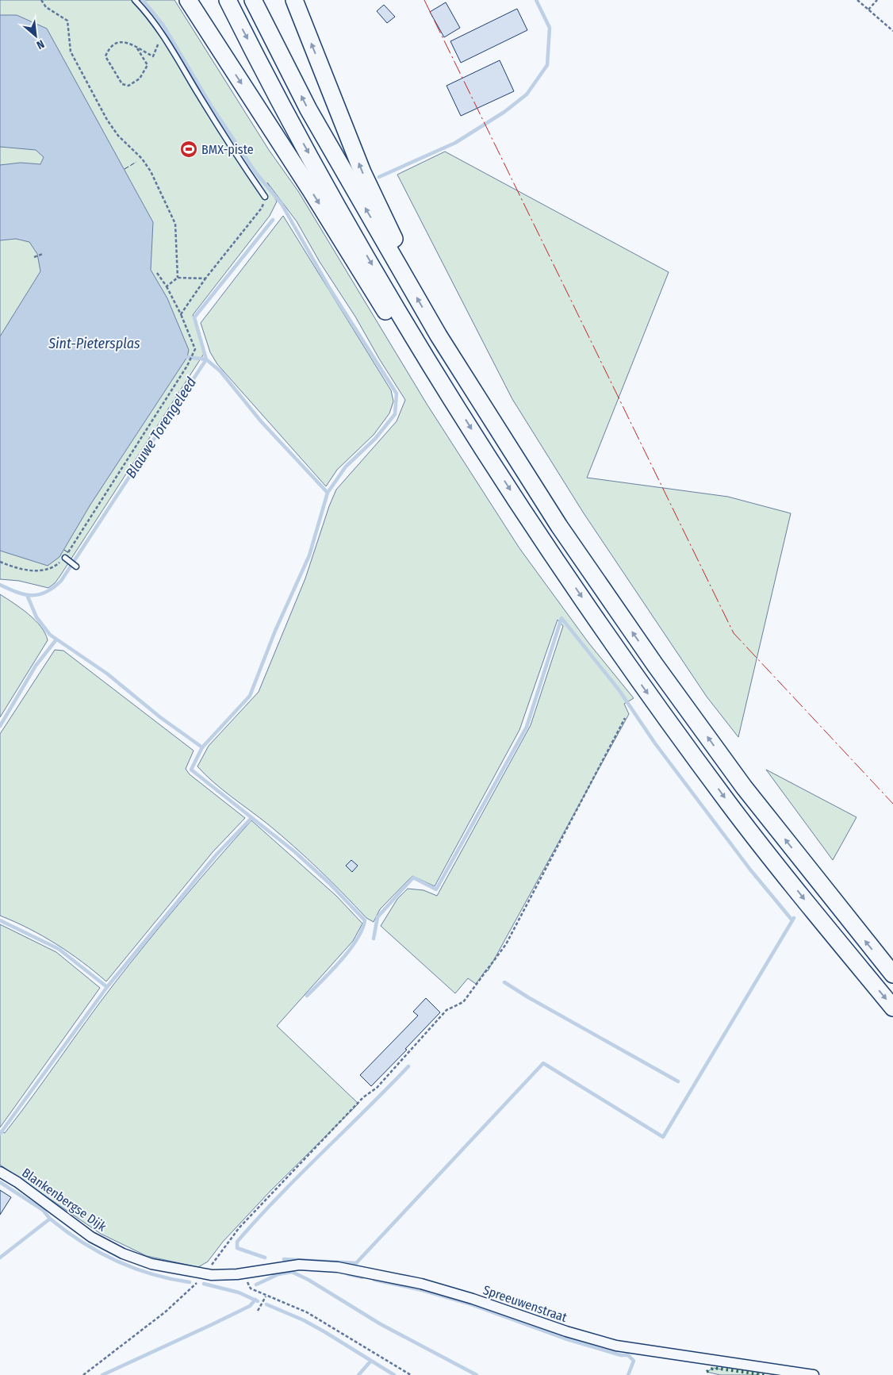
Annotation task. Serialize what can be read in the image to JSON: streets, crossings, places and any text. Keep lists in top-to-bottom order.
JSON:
{
  "streets": {
    "street": ["Blankenbergse Dijk", "Spreeuwenstraat"]
  },
  "crossings": [
    ["Blankenbergse Dijk", "Spreeuwenstraat"]
  ],
  "water": ["Sint-Pietersplas", "Blauwe Torengeleed"],
  "places": {
    "sports": ["BMX-piste"]
  },
  "north": "bottom right"
}
